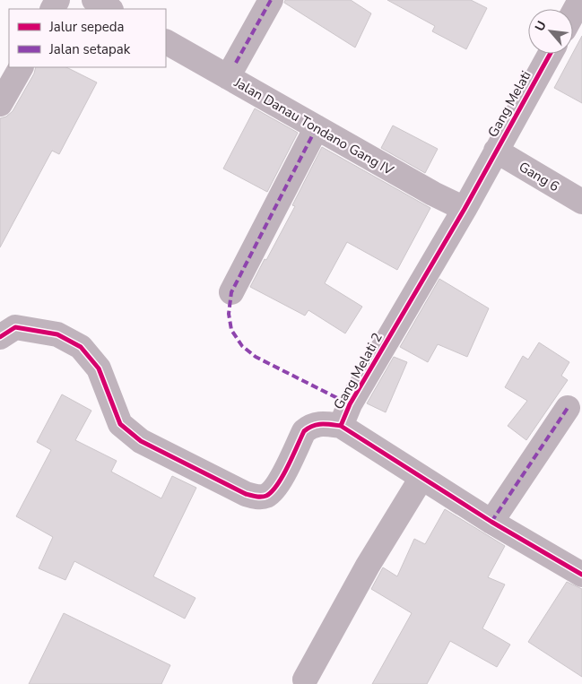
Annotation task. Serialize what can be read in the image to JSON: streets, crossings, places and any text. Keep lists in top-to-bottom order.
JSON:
{
  "streets": {
    "street": [
      "Gang Melati",
      "Jalan Danau Tondano Gang IV",
      "Gang 6",
      "Gang Melati 2"
    ]
  },
  "crossings": [
    ["Gang Melati", "Gang 6"],
    ["Gang Melati", "Gang Melati 2"],
    ["Jalan Danau Tondano Gang IV", "Gang Melati 2"],
    ["Gang 6", "Gang Melati 2"]
  ],
  "legend": ["Jalur sepeda", "Jalan setapak"],
  "north": "top left"
}
